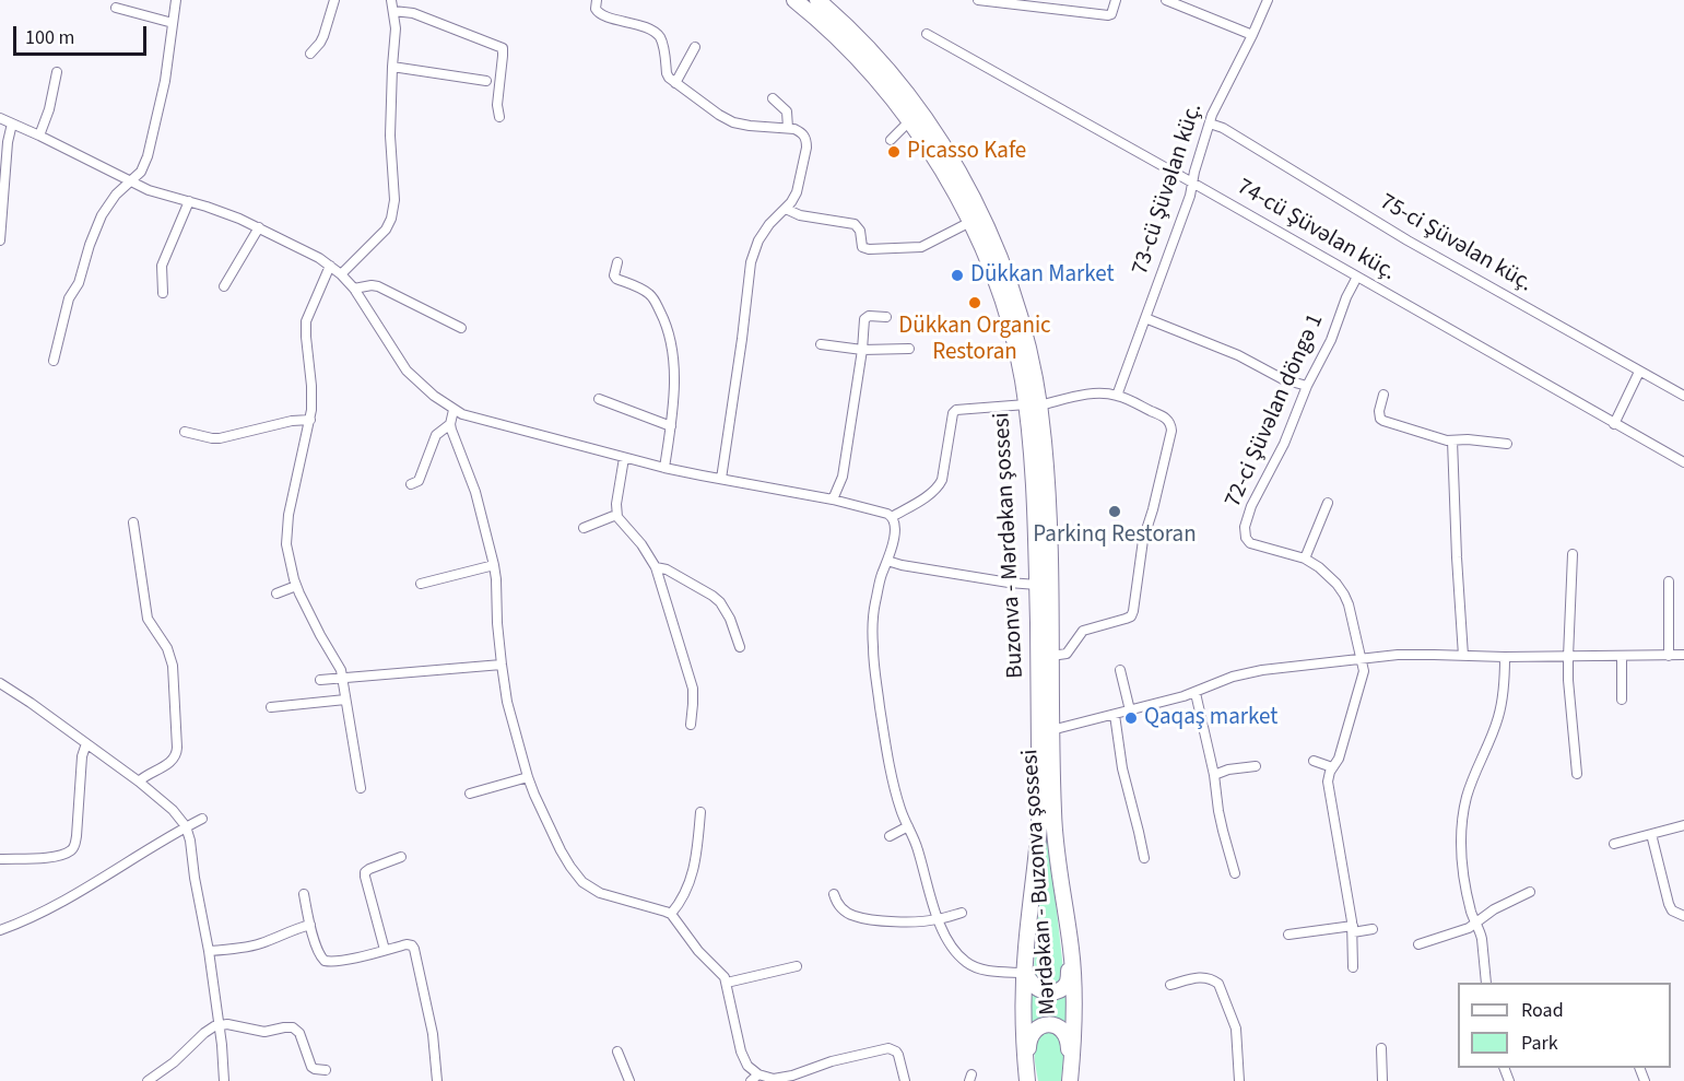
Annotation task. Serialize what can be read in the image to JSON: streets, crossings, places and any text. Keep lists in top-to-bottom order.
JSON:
{
  "streets": {
    "main road": ["Buzonva - Mərdəkan şossesi", "Mərdəkan - Buzonva şossesi"],
    "street": [
      "73-cü Şüvəlan küç.",
      "74-cü Şüvəlan küç.",
      "75-ci Şüvəlan küç.",
      "72-ci Şüvəlan döngə 1"
    ]
  },
  "crossings": [
    ["73-cü Şüvəlan küç.", "74-cü Şüvəlan küç."],
    ["73-cü Şüvəlan küç.", "75-ci Şüvəlan küç."],
    ["74-cü Şüvəlan küç.", "72-ci Şüvəlan döngə 1"],
    ["Buzonva - Mərdəkan şossesi", "Mərdəkan - Buzonva şossesi"]
  ],
  "places": [
    "Picasso Kafe",
    "Dükkan Market",
    "Dükkan Organic Restoran",
    "Parkinq Restoran",
    "Qaqaş market"
  ],
  "legend": ["Road", "Park"],
  "scale_bar": "100 m"
}
